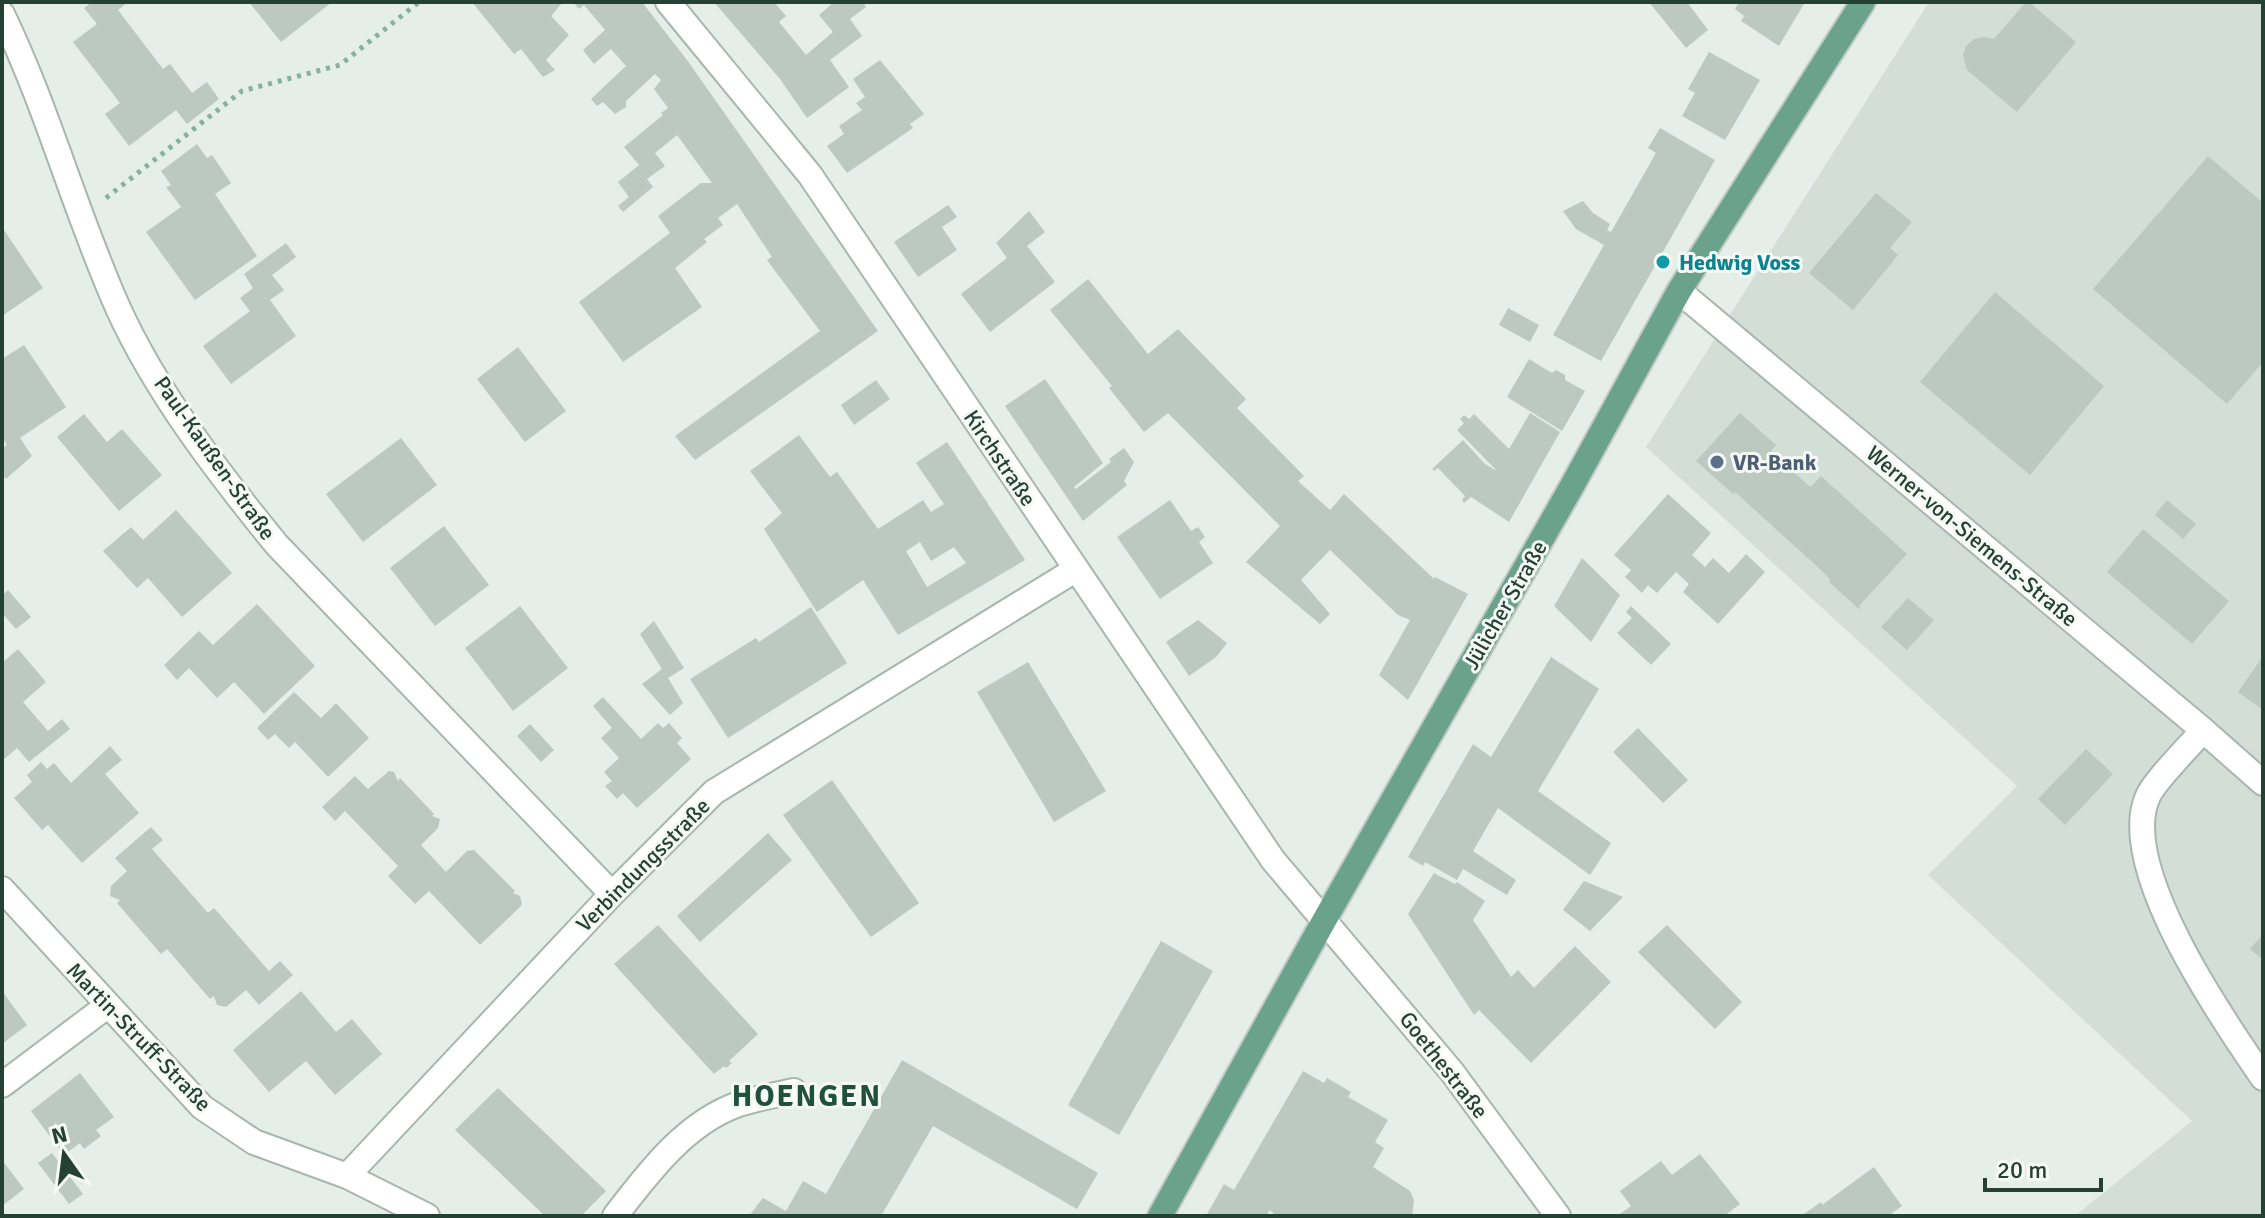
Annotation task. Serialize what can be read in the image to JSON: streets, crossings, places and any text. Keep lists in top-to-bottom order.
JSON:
{
  "streets": {
    "main road": ["Jülicher Straße"],
    "street": [
      "Paul-Kaußen-Straße",
      "Kirchstraße",
      "Werner-von-Siemens-Straße",
      "Verbindungsstraße",
      "Martin-Struff-Straße",
      "Goethestraße"
    ]
  },
  "crossings": [
    ["Paul-Kaußen-Straße", "Verbindungsstraße"],
    ["Kirchstraße", "Jülicher Straße"],
    ["Kirchstraße", "Verbindungsstraße"],
    ["Kirchstraße", "Goethestraße"],
    ["Werner-von-Siemens-Straße", "Jülicher Straße"],
    ["Jülicher Straße", "Goethestraße"],
    ["Verbindungsstraße", "Martin-Struff-Straße"]
  ],
  "districts": ["HOENGEN"],
  "places": ["Hedwig Voss", "VR-Bank"],
  "scale_bar": "20 m",
  "north": "top"
}
